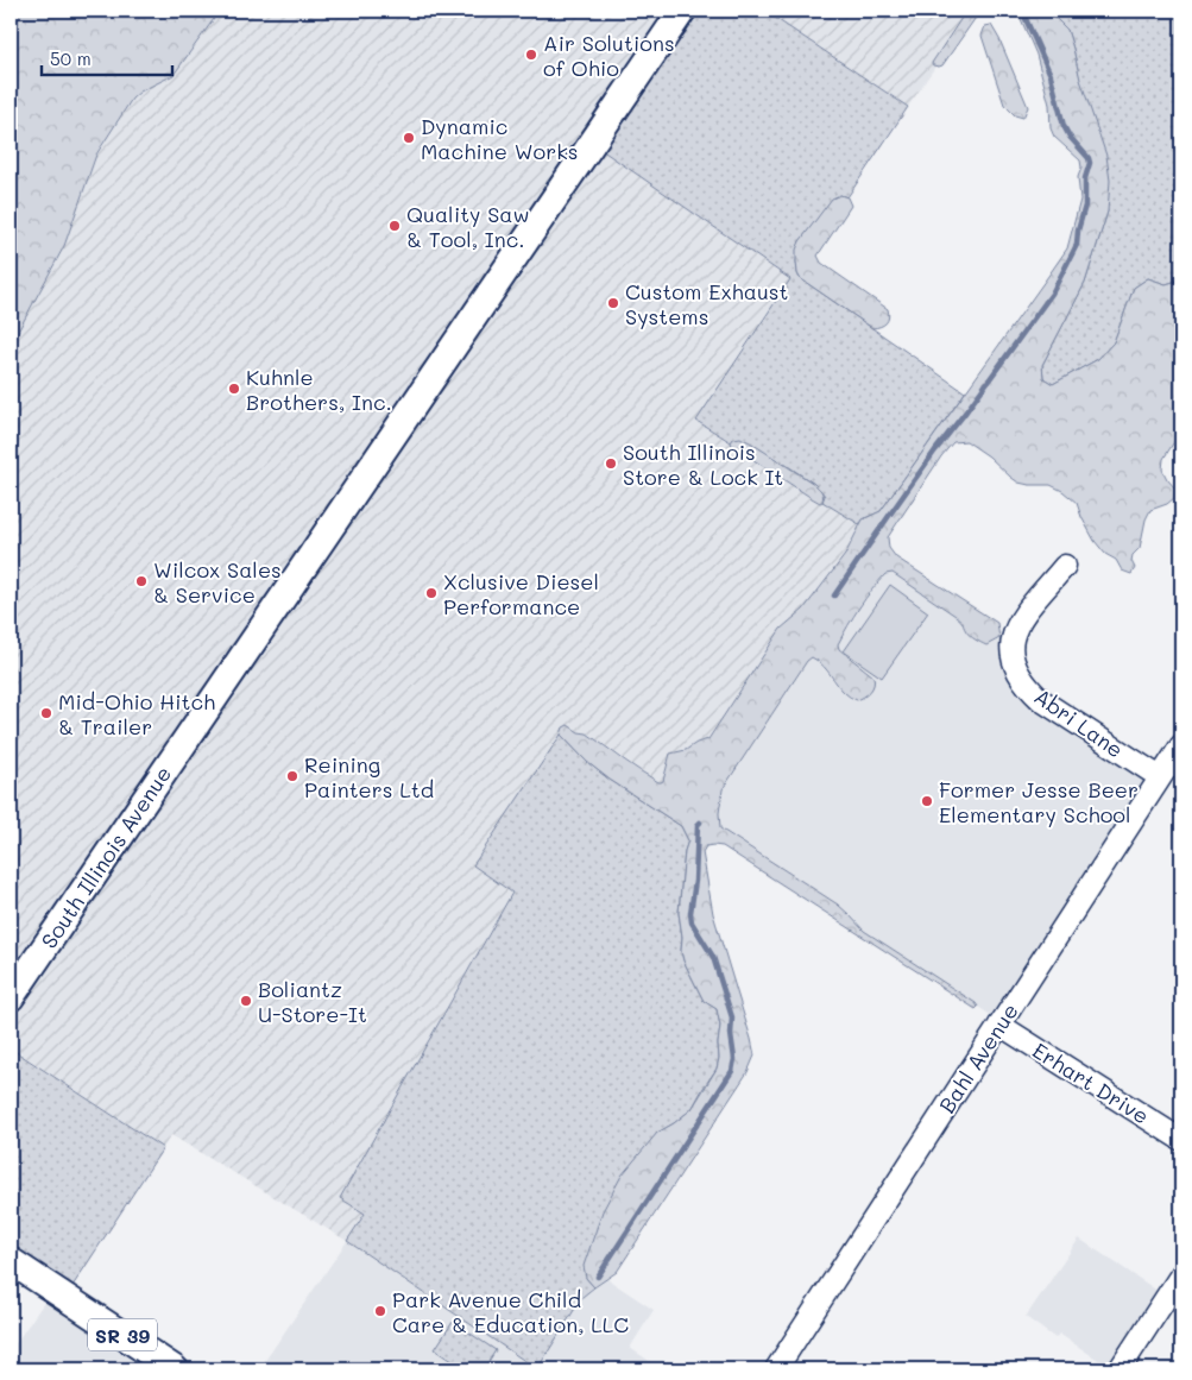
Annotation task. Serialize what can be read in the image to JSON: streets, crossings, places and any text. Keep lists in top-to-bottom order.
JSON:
{
  "streets": {
    "main road": ["South Illinois Avenue", "SR 39"],
    "street": ["Abri Lane", "Bahl Avenue", "Erhart Drive"]
  },
  "crossings": [
    ["Abri Lane", "Bahl Avenue"],
    ["Bahl Avenue", "Erhart Drive"]
  ],
  "places": [
    "Air Solutions of Ohio",
    "Dynamic Machine Works",
    "Quality Saw & Tool, Inc.",
    "Custom Exhaust Systems",
    "Kuhnle Brothers, Inc.",
    "South Illinois Store & Lock It",
    "Wilcox Sales & Service",
    "Xclusive Diesel Performance",
    "Mid-Ohio Hitch & Trailer",
    "Reining Painters Ltd",
    "Former Jesse Beer Elementary School",
    "Boliantz U-Store-It",
    "Park Avenue Child Care & Education, LLC"
  ],
  "scale_bar": "50 m"
}
